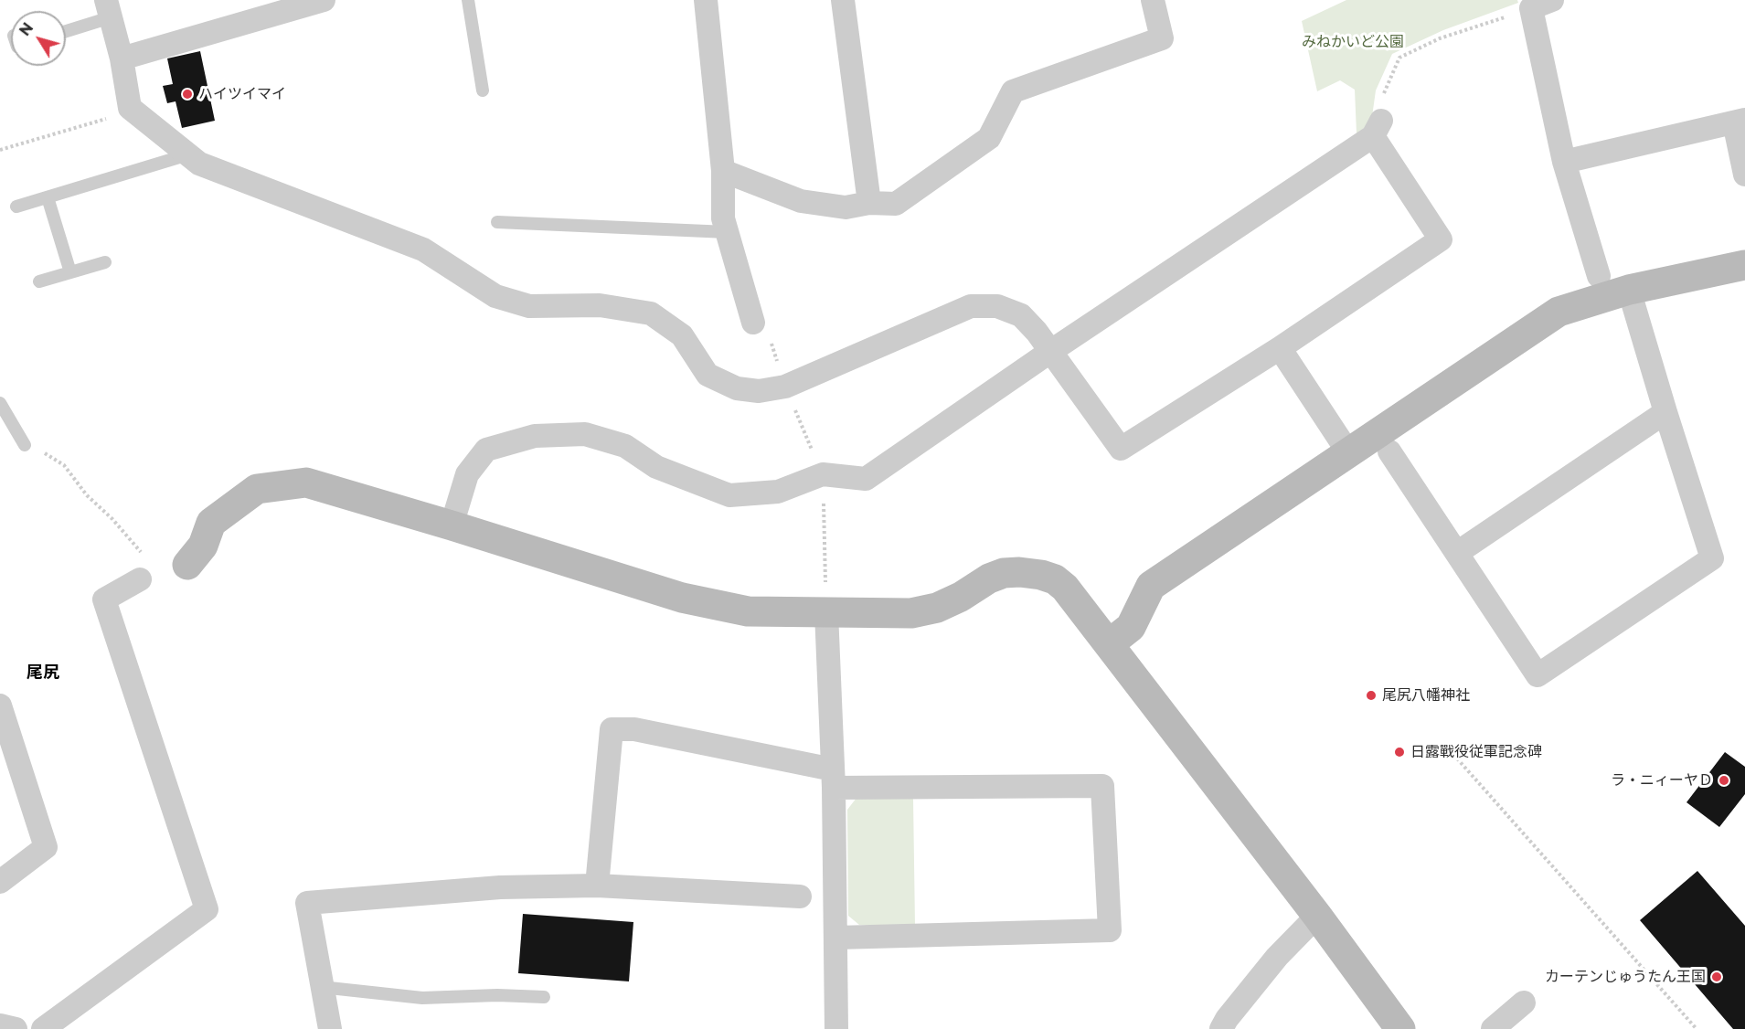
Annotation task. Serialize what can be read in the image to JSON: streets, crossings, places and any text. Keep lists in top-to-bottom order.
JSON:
{
  "districts": ["尾尻"],
  "parks": ["みねかいど公園"],
  "places": [
    "ハイツイマイ",
    "尾尻八幡神社",
    "日露戰役従軍記念碑",
    "ラ・ニィーヤＤ",
    "カーテンじゅうたん王国"
  ],
  "north": "top left"
}
